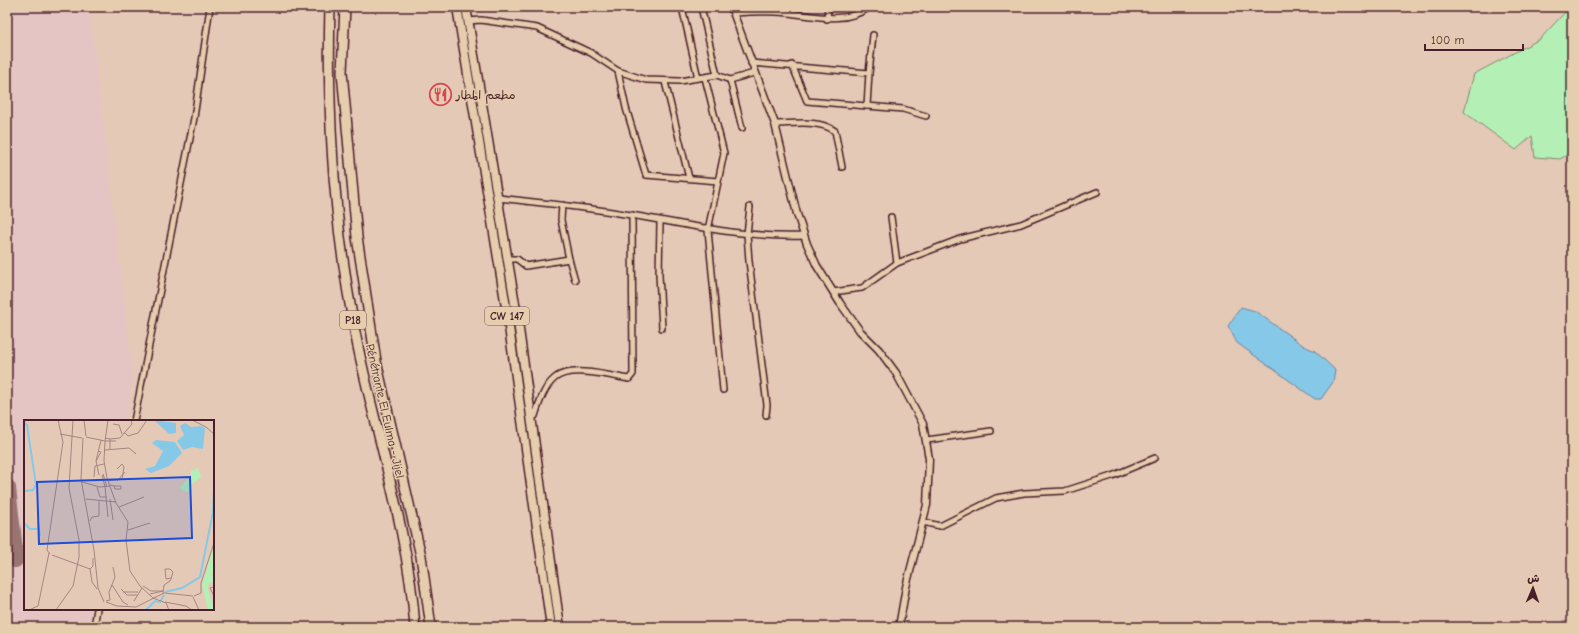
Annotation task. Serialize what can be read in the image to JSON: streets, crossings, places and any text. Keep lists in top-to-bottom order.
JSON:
{
  "streets": {
    "highway": ["CW 147", "P18", "Pénétrante El Eulma - Jijel"]
  },
  "places": {
    "restaurant": ["مطعم المطار"]
  },
  "scale_bar": "100 m",
  "north": "top"
}
